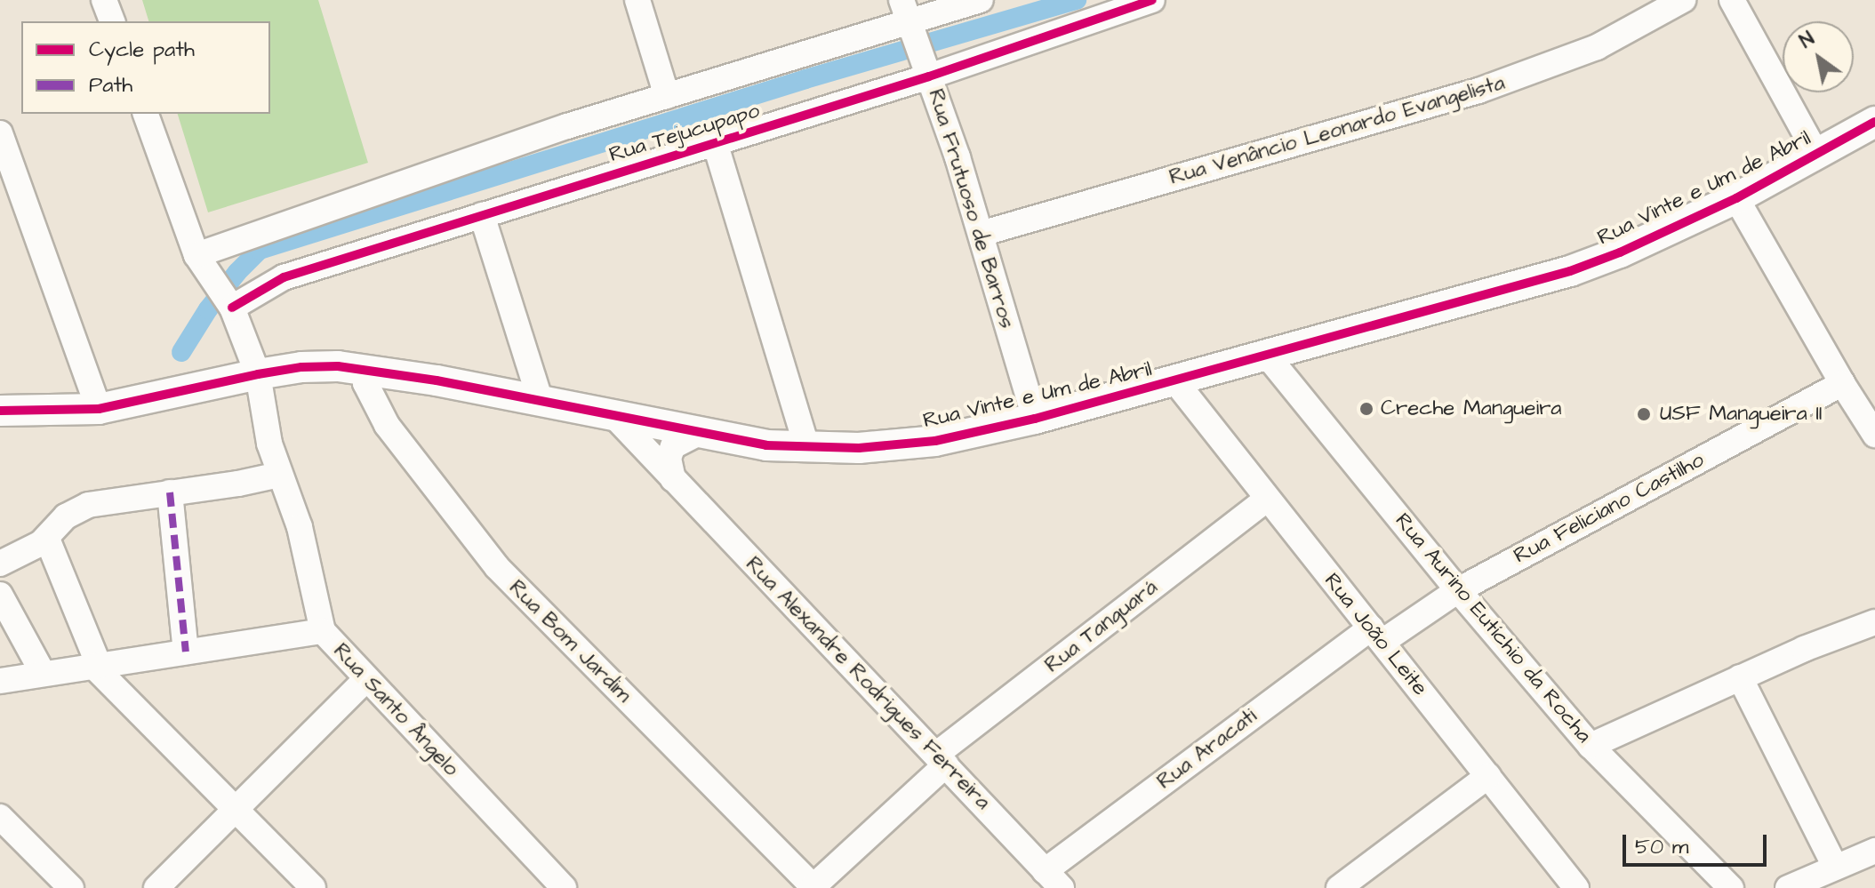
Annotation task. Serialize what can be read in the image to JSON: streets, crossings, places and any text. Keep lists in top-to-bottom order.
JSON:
{
  "streets": {
    "main road": ["Rua Vinte e Um de Abril"],
    "street": [
      "Rua Venâncio Leonardo Evangelista",
      "Rua Tejucupapo",
      "Rua Frutuoso de Barros",
      "Rua Feliciano Castilho",
      "Rua Tanguará",
      "Rua Aurino Eutíchio da Rocha",
      "Rua João Leite",
      "Rua Bom Jardim",
      "Rua Alexandre Rodrigues Ferreira",
      "Rua Santo Ângelo",
      "Rua Aracati"
    ]
  },
  "crossings": [
    ["Rua Venâncio Leonardo Evangelista", "Rua Frutuoso de Barros"],
    ["Rua Tejucupapo", "Rua Frutuoso de Barros"],
    ["Rua Tejucupapo", "Rua Santo Ângelo"],
    ["Rua Vinte e Um de Abril", "Rua Frutuoso de Barros"],
    ["Rua Vinte e Um de Abril", "Rua Aurino Eutíchio da Rocha"],
    ["Rua Vinte e Um de Abril", "Rua João Leite"],
    ["Rua Vinte e Um de Abril", "Rua Bom Jardim"],
    ["Rua Vinte e Um de Abril", "Rua Alexandre Rodrigues Ferreira"],
    ["Rua Vinte e Um de Abril", "Rua Santo Ângelo"],
    ["Rua Feliciano Castilho", "Rua Aurino Eutíchio da Rocha"],
    ["Rua Feliciano Castilho", "Rua João Leite"],
    ["Rua Feliciano Castilho", "Rua Aracati"],
    ["Rua Tanguará", "Rua João Leite"],
    ["Rua Tanguará", "Rua Bom Jardim"],
    ["Rua Tanguará", "Rua Alexandre Rodrigues Ferreira"],
    ["Rua João Leite", "Rua Aracati"],
    ["Rua Alexandre Rodrigues Ferreira", "Rua Aracati"]
  ],
  "places": ["Creche Mangueira", "USF Mangueira II"],
  "legend": ["Cycle path", "Path"],
  "scale_bar": "50 m",
  "north": "top left"
}
